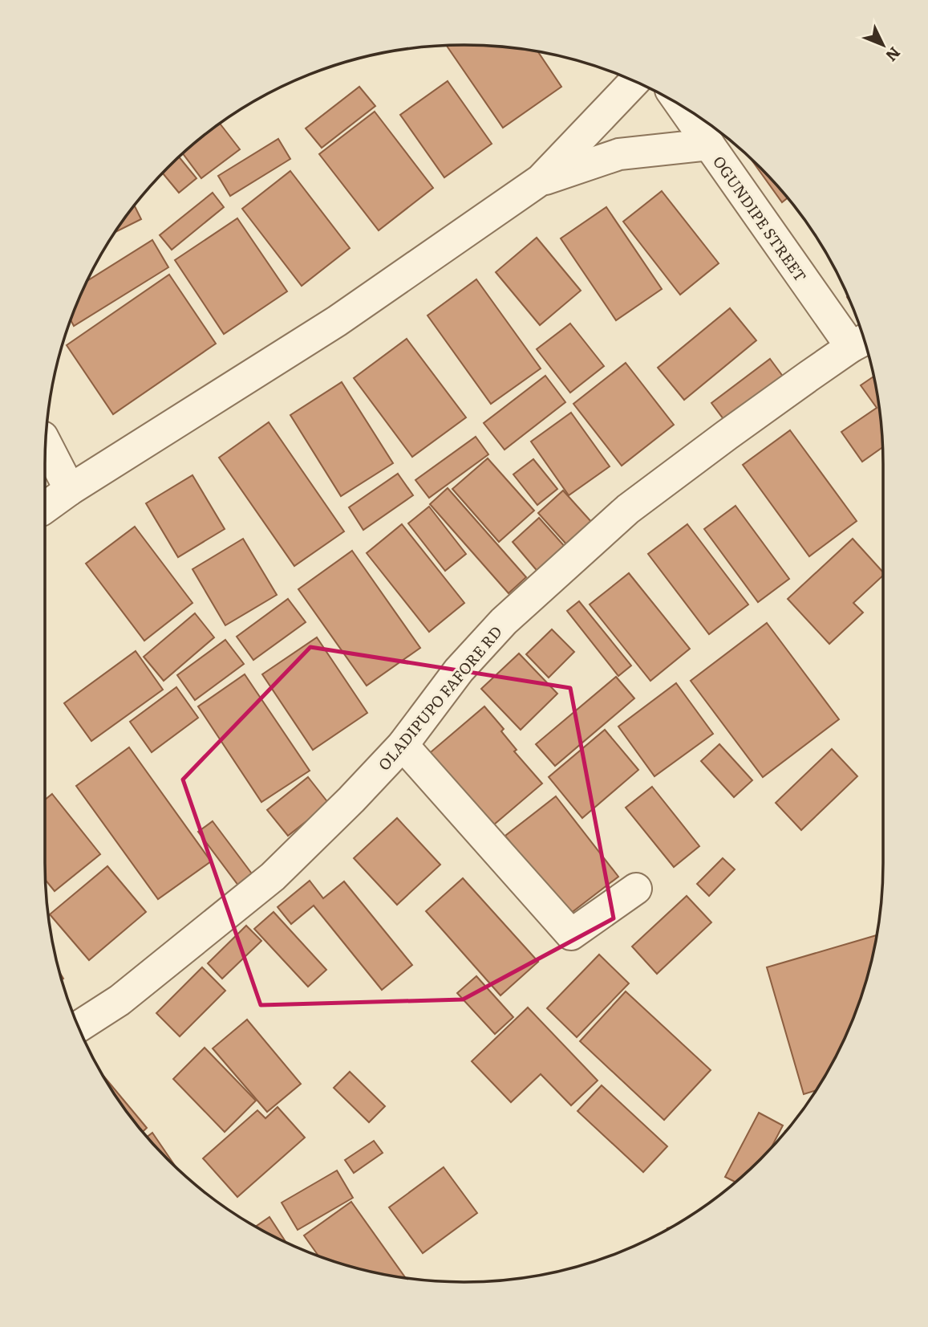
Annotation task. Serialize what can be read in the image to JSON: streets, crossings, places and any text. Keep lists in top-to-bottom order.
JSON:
{
  "streets": {
    "street": ["OGUNDIPE STREET", "OLADIPUPO FAFORE RD"]
  },
  "crossings": [
    ["OGUNDIPE STREET", "OLADIPUPO FAFORE RD"]
  ],
  "north": "bottom right"
}
